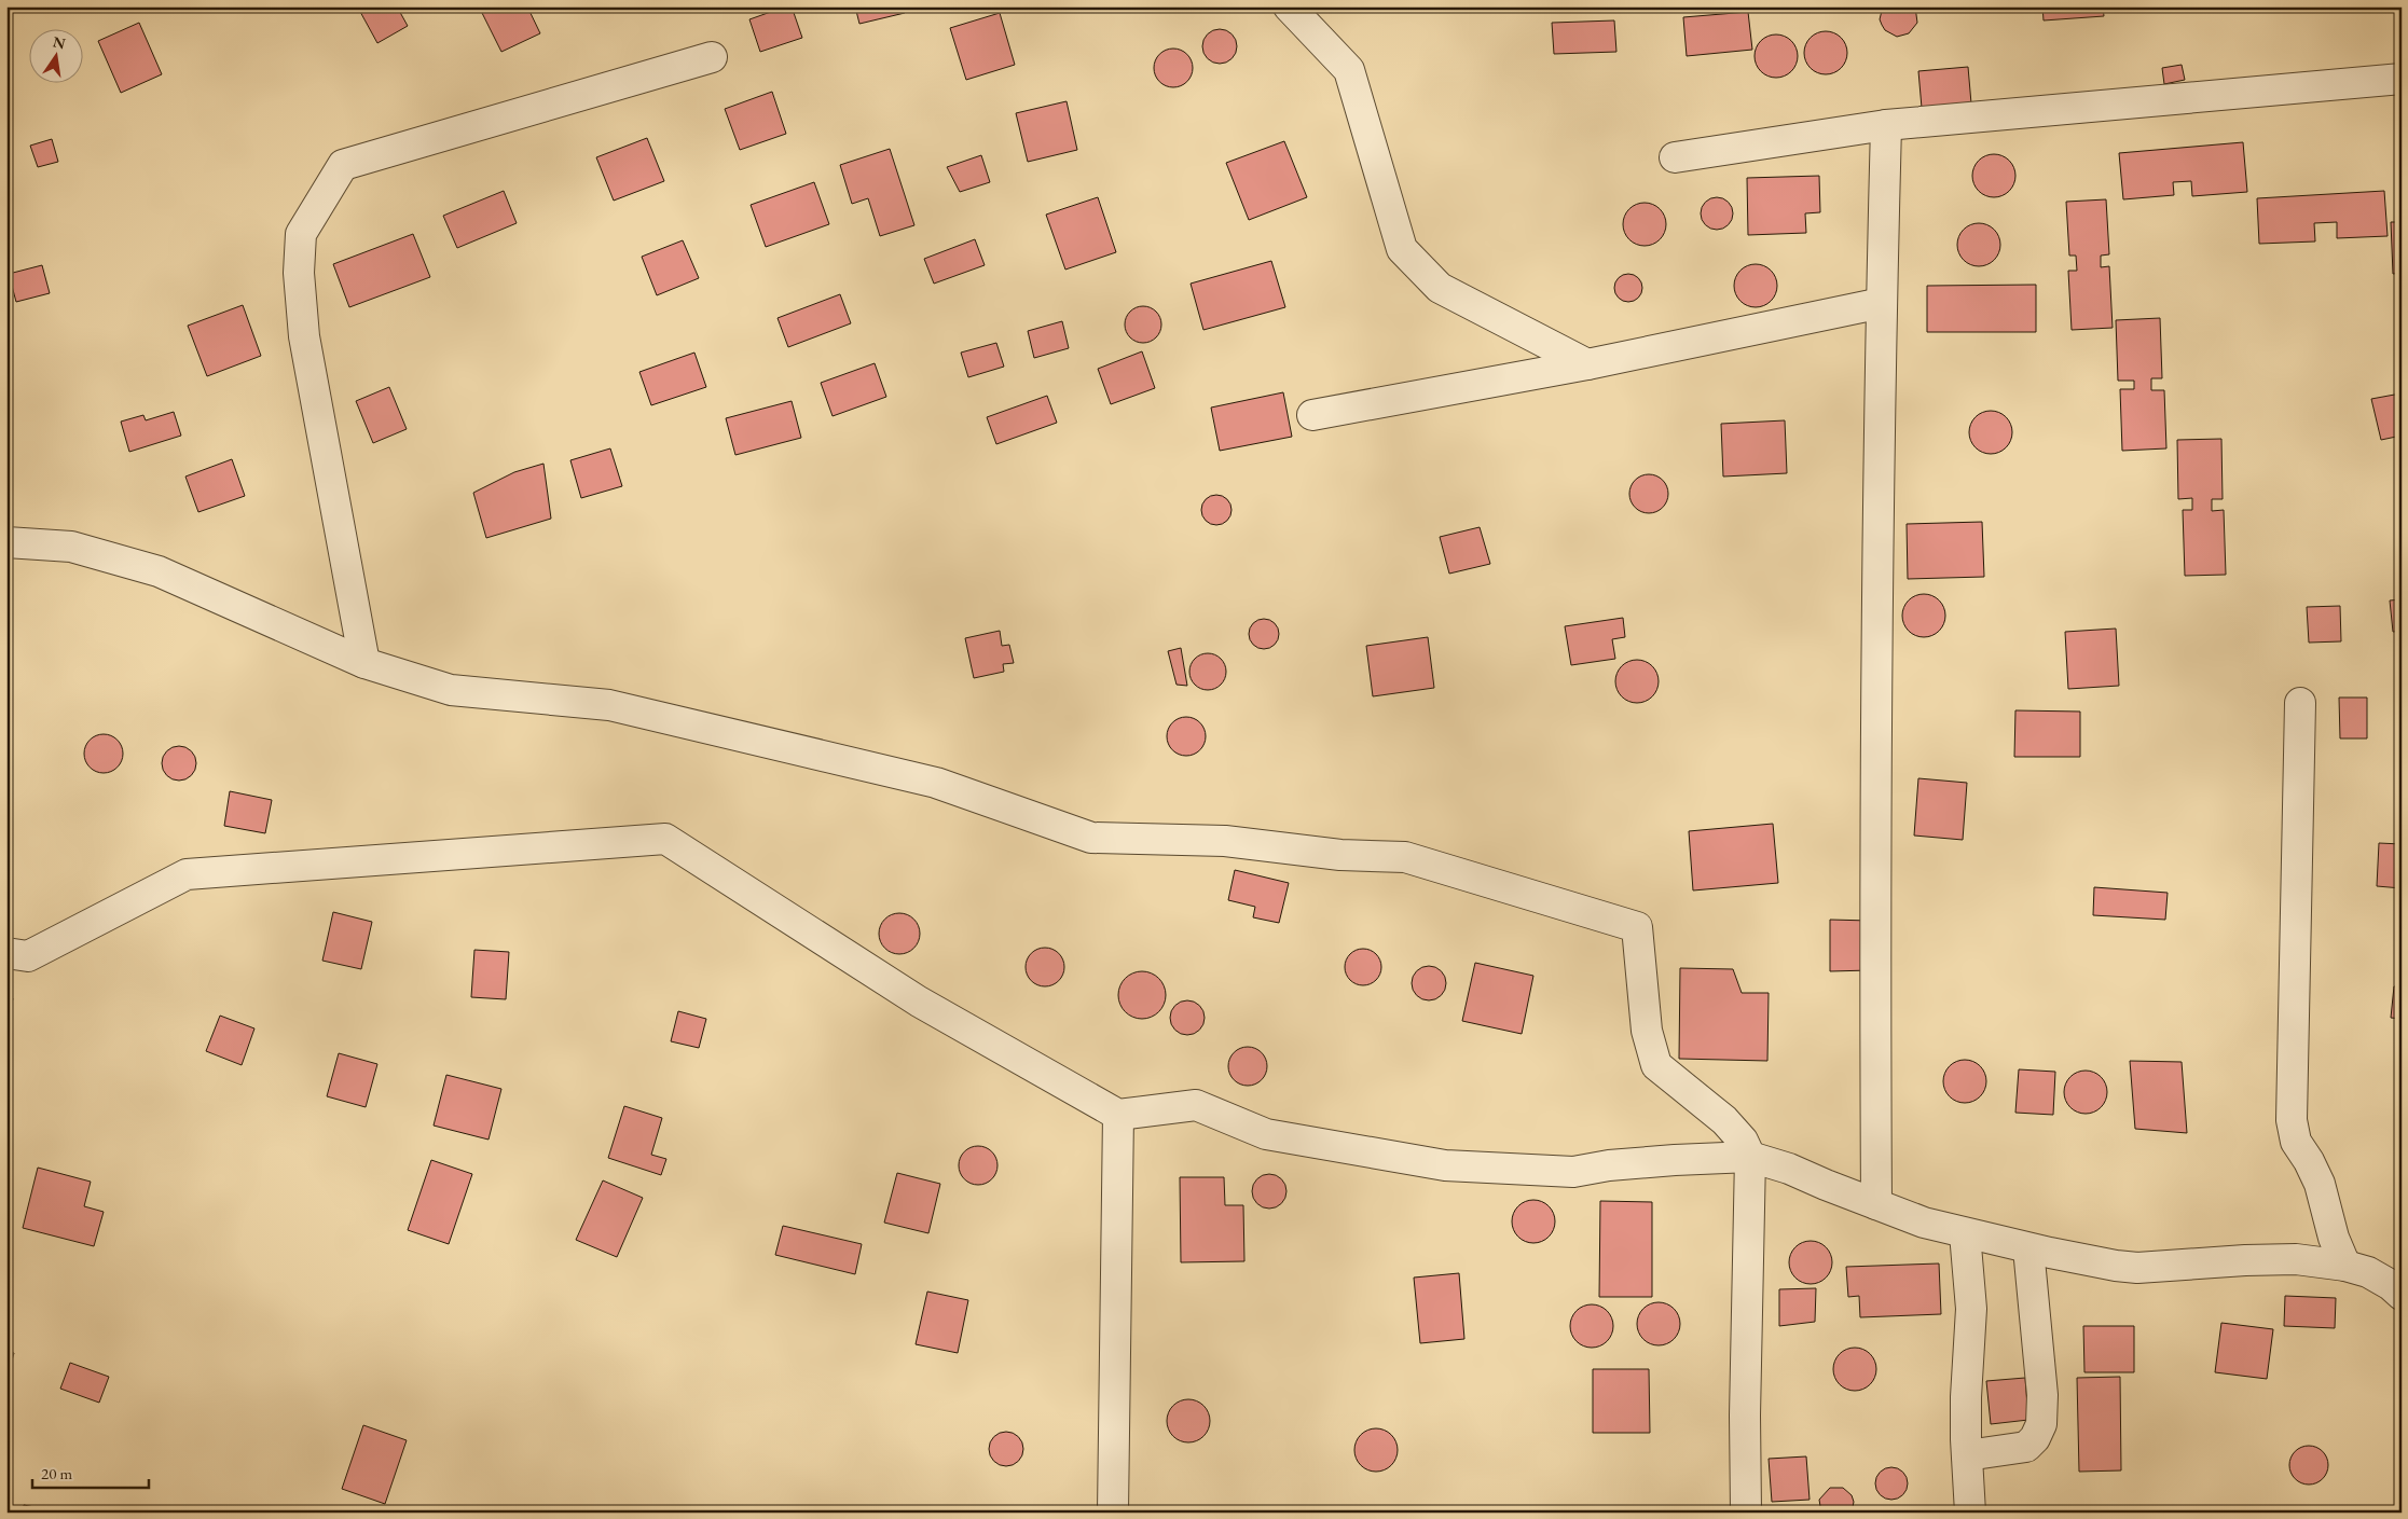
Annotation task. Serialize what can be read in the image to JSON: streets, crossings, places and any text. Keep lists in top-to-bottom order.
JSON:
{
  "scale_bar": "20 m",
  "north": "top"
}
